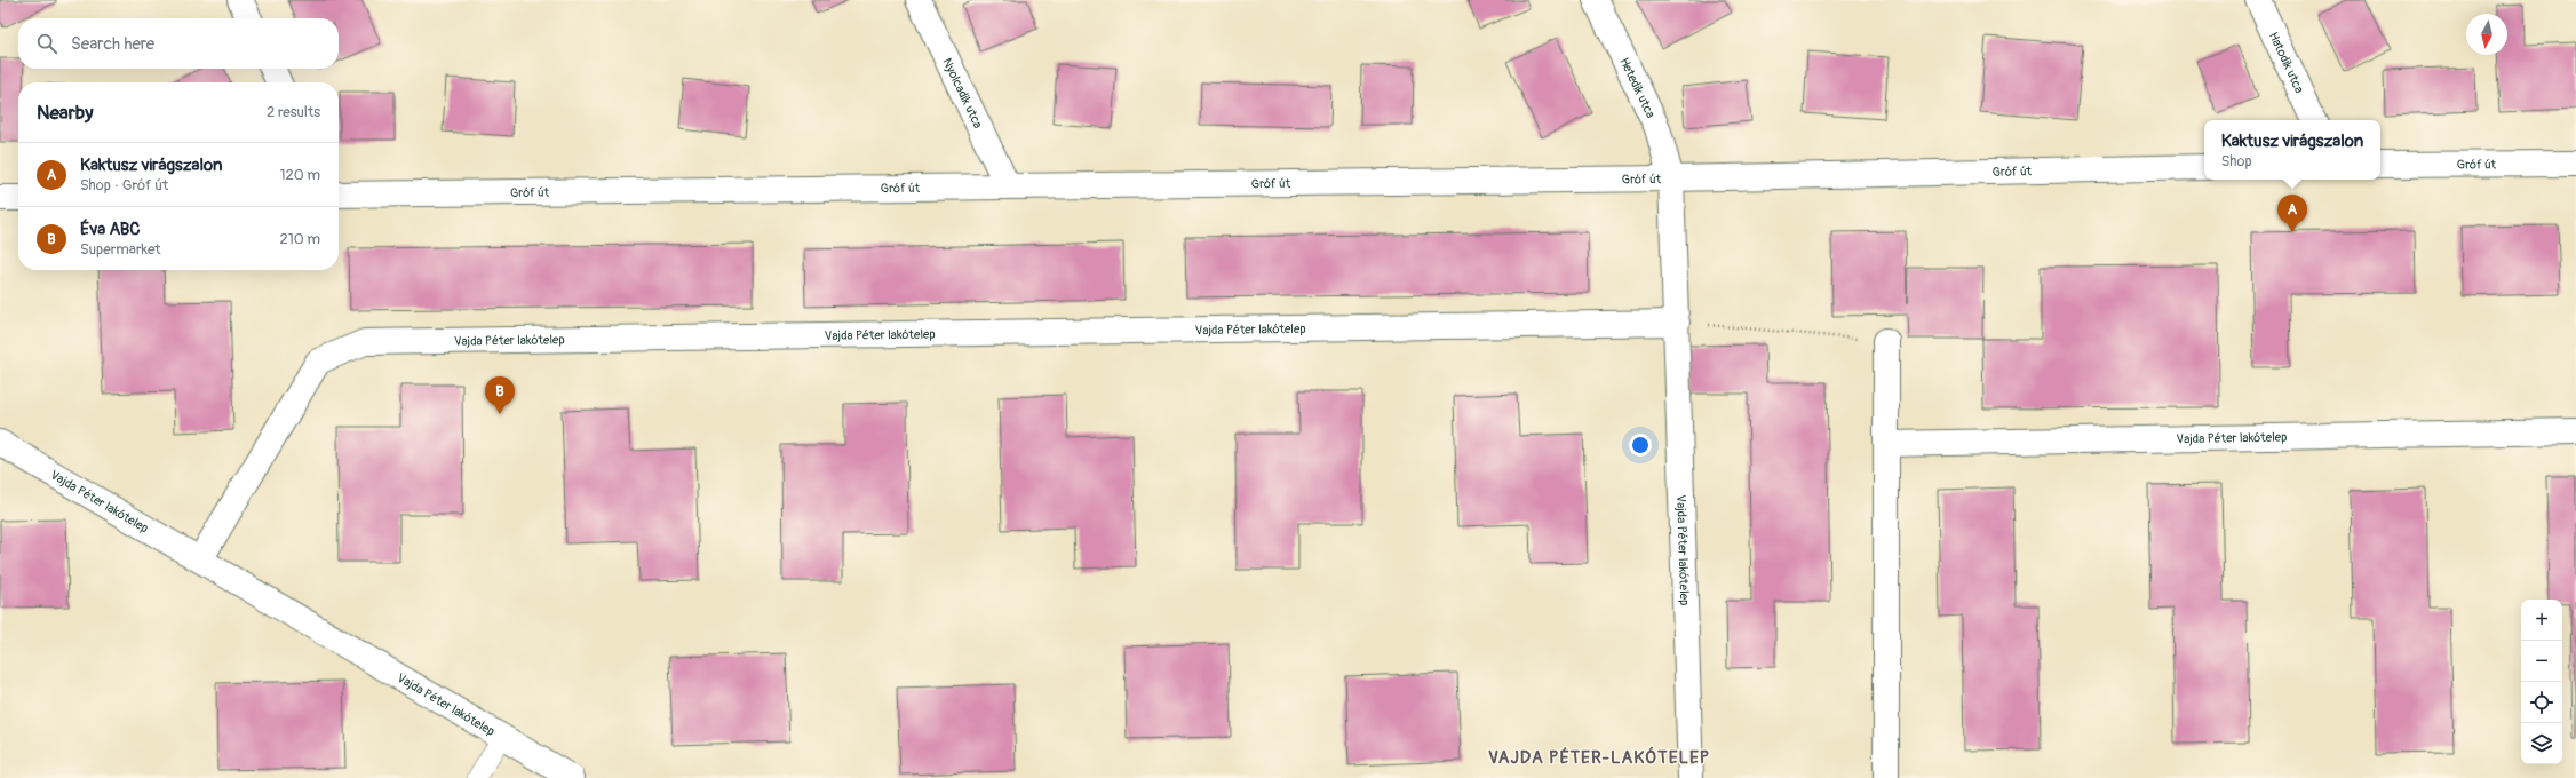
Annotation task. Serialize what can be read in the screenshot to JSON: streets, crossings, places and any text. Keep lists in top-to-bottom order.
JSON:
{
  "streets": {
    "street": [
      "Hatodik utca",
      "Hetedik utca",
      "Nyolcadik utca",
      "Gróf út",
      "Vajda Péter lakótelep"
    ]
  },
  "crossings": [
    ["Hetedik utca", "Gróf út"],
    ["Hetedik utca", "Vajda Péter lakótelep"],
    ["Nyolcadik utca", "Gróf út"],
    ["Gróf út", "Vajda Péter lakótelep"]
  ],
  "districts": ["VAJDA PÉTER-LAKÓTELEP"],
  "north": "bottom",
  "page": {
    "search": "Search here",
    "heading": ["Nearby", "2 results"],
    "popup": ["Kaktusz virágszalon", "Shop"],
    "list": [
      {
        "mark": "A",
        "name": "Kaktusz virágszalon",
        "note": "Shop · Gróf út",
        "value": "120 m"
      },
      {
        "mark": "B",
        "name": "Éva ABC",
        "note": "Supermarket",
        "value": "210 m"
      }
    ],
    "pins": ["A", "B"],
    "map_buttons": ["+", "−"]
  }
}
